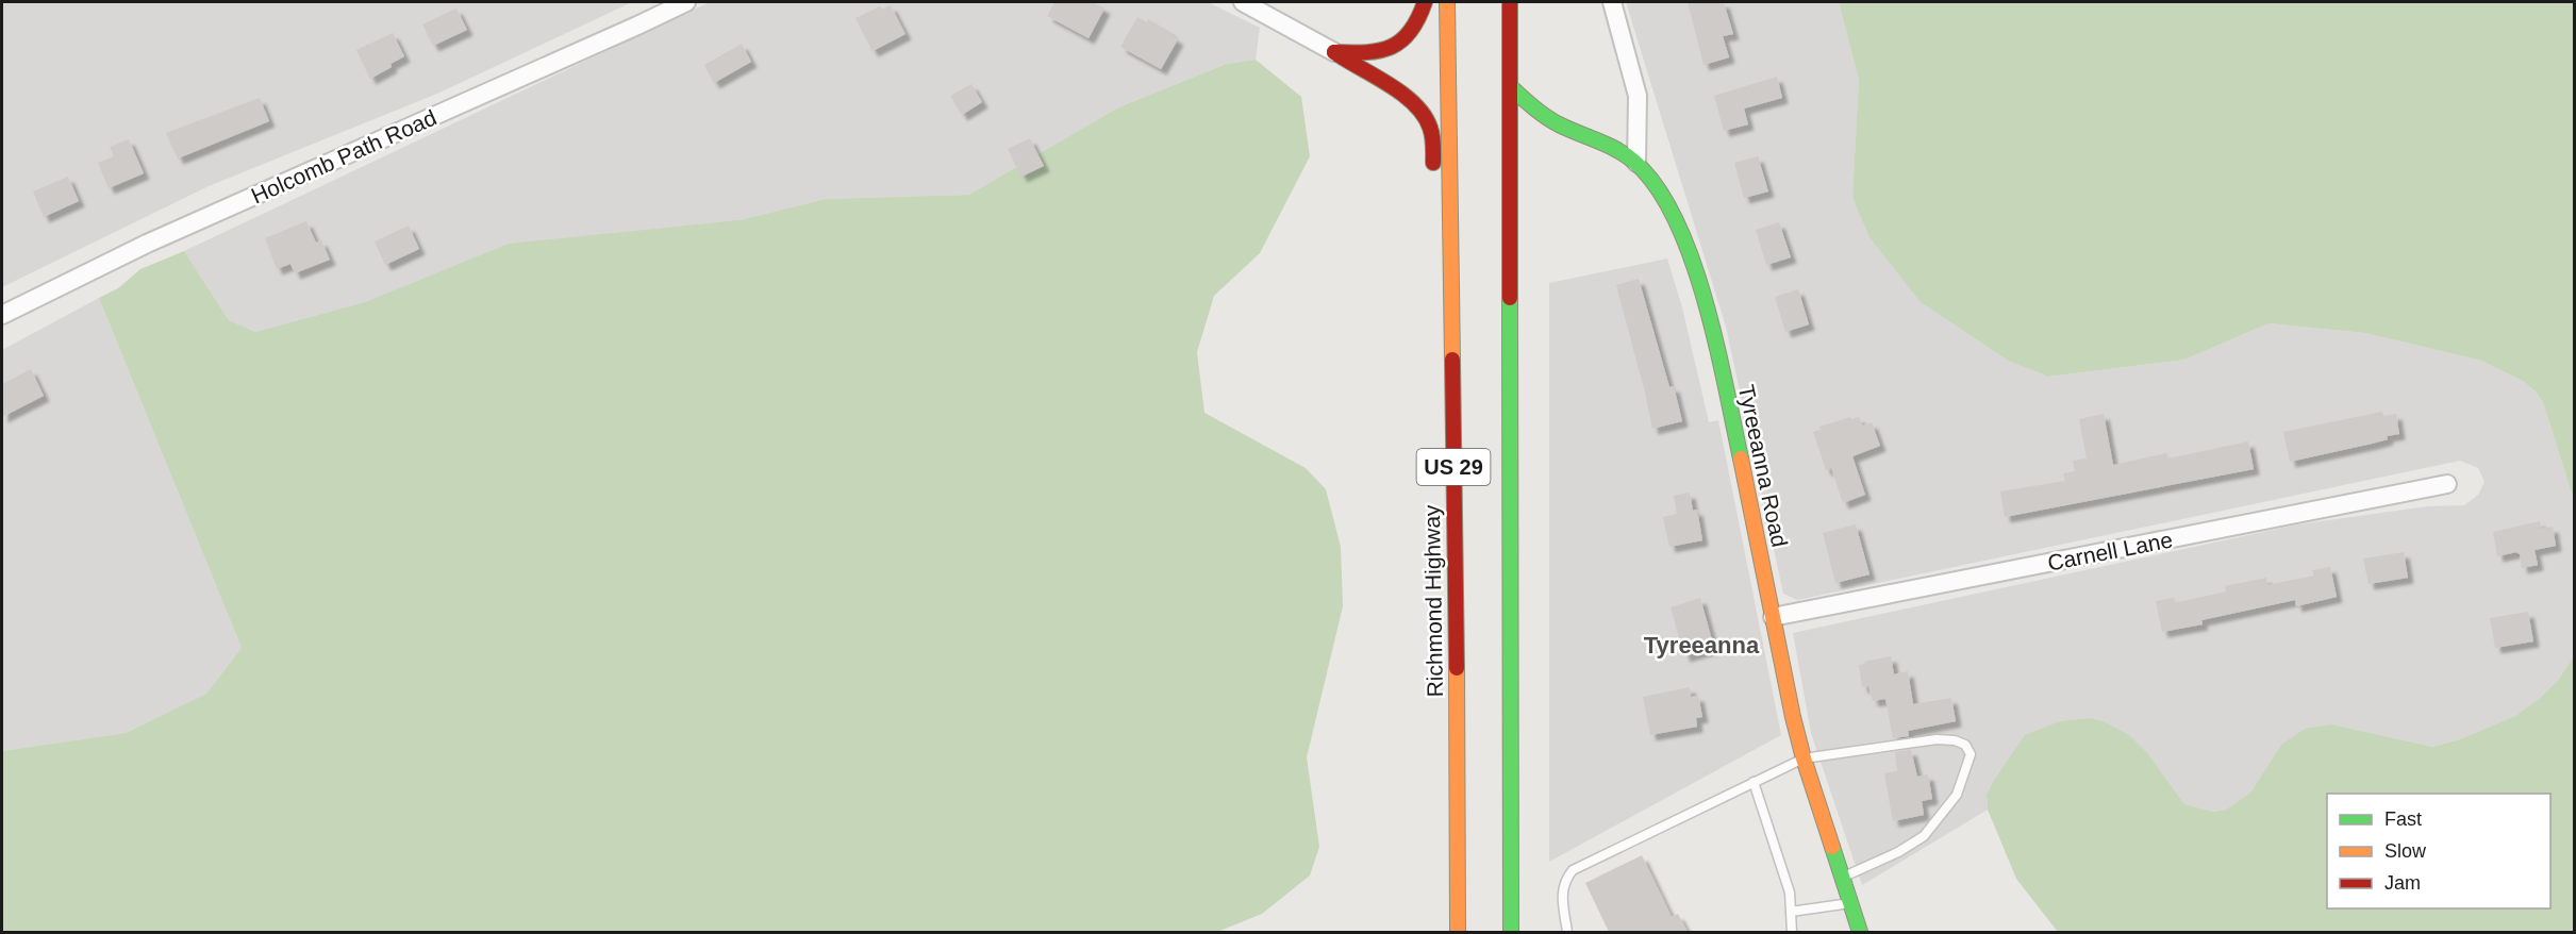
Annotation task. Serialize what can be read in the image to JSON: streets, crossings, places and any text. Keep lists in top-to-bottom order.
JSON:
{
  "streets": {
    "main road": ["Tyreeanna Road", "US 29", "Richmond Highway"],
    "street": ["Holcomb Path Road", "Carnell Lane"]
  },
  "crossings": [
    ["Tyreeanna Road", "US 29"],
    ["Tyreeanna Road", "Carnell Lane"]
  ],
  "districts": ["Tyreeanna"],
  "legend": ["Fast", "Slow", "Jam"]
}
